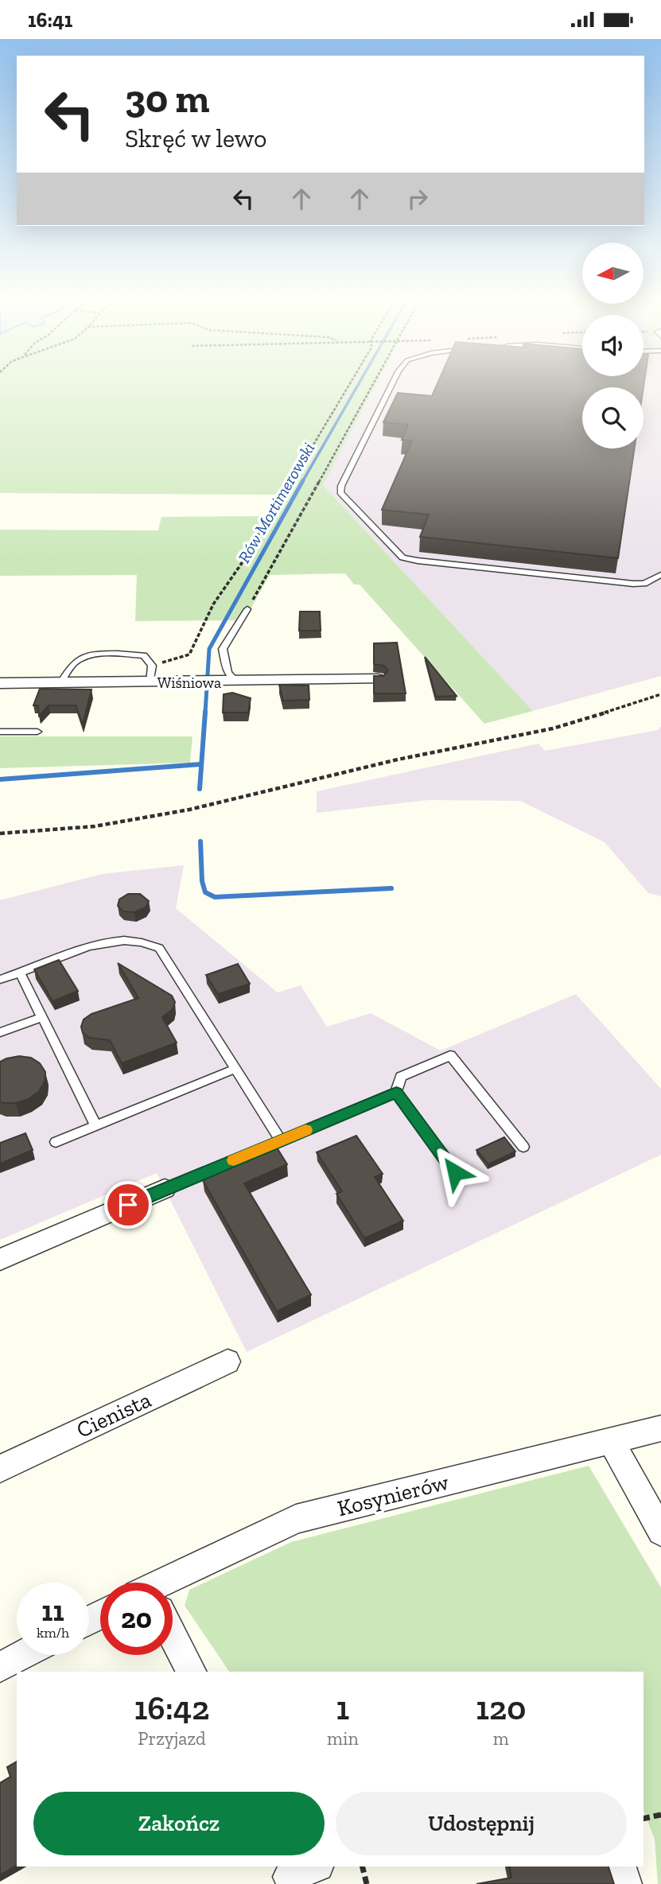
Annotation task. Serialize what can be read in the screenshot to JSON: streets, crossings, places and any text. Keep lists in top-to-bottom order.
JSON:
{
  "streets": {
    "street": ["Wiśniowa", "Cienista", "Kosynierów"]
  },
  "water": ["Rów Mortimerowski"],
  "north": "left",
  "page": {
    "status": "16:41",
    "turn": ["30 m", "Skręć w lewo"],
    "speed": "11 km/h",
    "limit": "20",
    "eta": [
      "16:42",
      "Przyjazd",
      "1",
      "min",
      "120",
      "m"
    ],
    "buttons": ["Zakończ", "Udostępnij"]
  }
}
